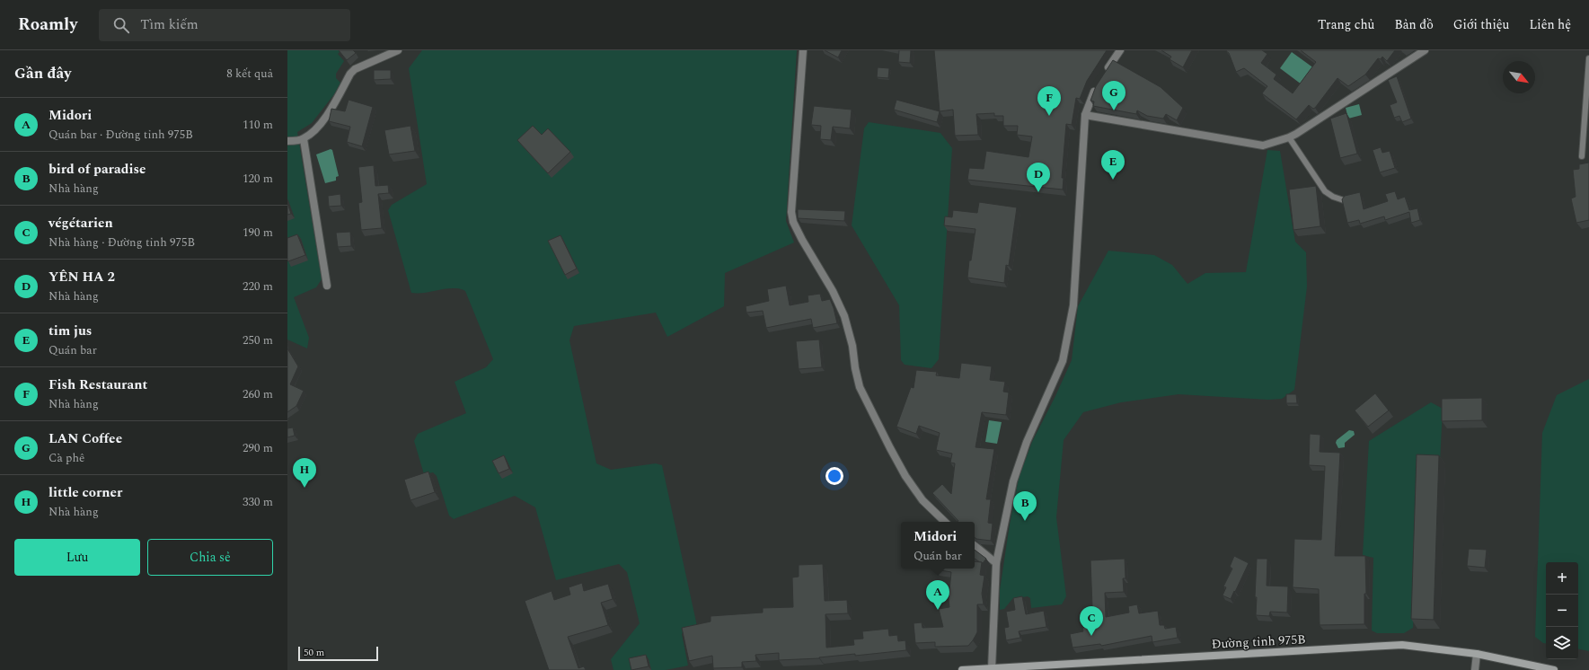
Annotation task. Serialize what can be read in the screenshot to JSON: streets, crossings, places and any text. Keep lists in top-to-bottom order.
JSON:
{
  "streets": {
    "main road": ["Đường tỉnh 975B"]
  },
  "scale_bar": "50 m",
  "north": "bottom right",
  "page": {
    "header": "Roamly",
    "search": "Tìm kiếm",
    "nav": [
      "Trang chủ",
      "Bản đồ",
      "Giới thiệu",
      "Liên hệ"
    ],
    "heading": ["Gần đây", "8 kết quả"],
    "pins": [
      "G",
      "F",
      "E",
      "D",
      "H",
      "B",
      "A",
      "C"
    ],
    "list": [
      {
        "mark": "A",
        "name": "Midori",
        "note": "Quán bar · Đường tỉnh 975B",
        "value": "110 m"
      },
      {
        "mark": "B",
        "name": "bird of paradise",
        "note": "Nhà hàng",
        "value": "120 m"
      },
      {
        "mark": "C",
        "name": "végétarien",
        "note": "Nhà hàng · Đường tỉnh 975B",
        "value": "190 m"
      },
      {
        "mark": "D",
        "name": "YÊN HA 2",
        "note": "Nhà hàng",
        "value": "220 m"
      },
      {
        "mark": "E",
        "name": "tim jus",
        "note": "Quán bar",
        "value": "250 m"
      },
      {
        "mark": "F",
        "name": "Fish Restaurant",
        "note": "Nhà hàng",
        "value": "260 m"
      },
      {
        "mark": "G",
        "name": "LAN Coffee",
        "note": "Cà phê",
        "value": "290 m"
      },
      {
        "mark": "H",
        "name": "little corner",
        "note": "Nhà hàng",
        "value": "330 m"
      }
    ],
    "popup": ["Midori", "Quán bar"],
    "buttons": ["Lưu", "Chia sẻ"],
    "map_buttons": ["+", "−"],
    "scale": "50 m"
  }
}
